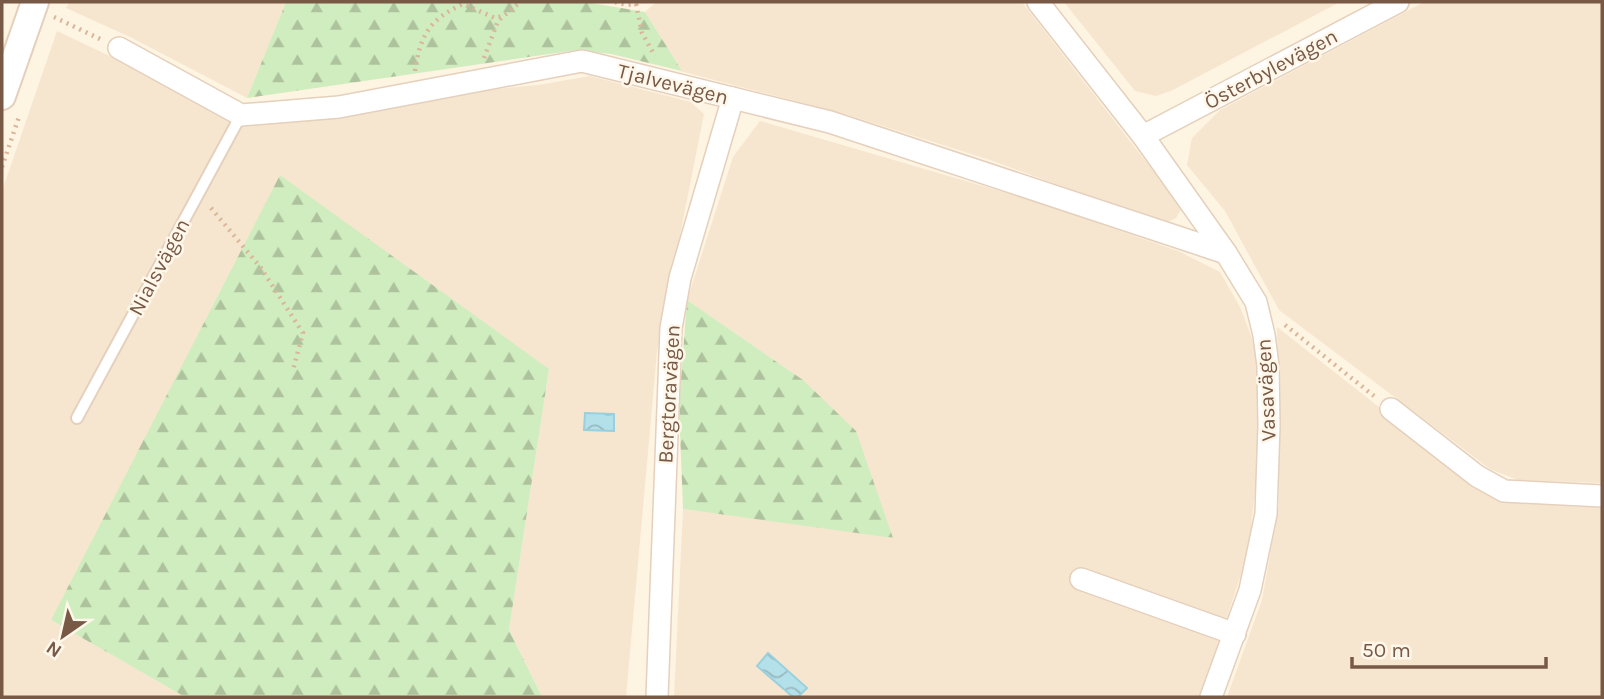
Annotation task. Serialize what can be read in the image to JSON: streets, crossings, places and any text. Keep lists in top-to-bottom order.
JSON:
{
  "streets": {
    "street": [
      "Österbylevägen",
      "Tjalvevägen",
      "Vasavägen",
      "Bergtoravägen"
    ],
    "lane": ["Nialsvägen"]
  },
  "crossings": [
    ["Österbylevägen", "Vasavägen"],
    ["Tjalvevägen", "Nialsvägen"],
    ["Tjalvevägen", "Vasavägen"],
    ["Tjalvevägen", "Bergtoravägen"]
  ],
  "scale_bar": "50 m",
  "north": "bottom left"
}
